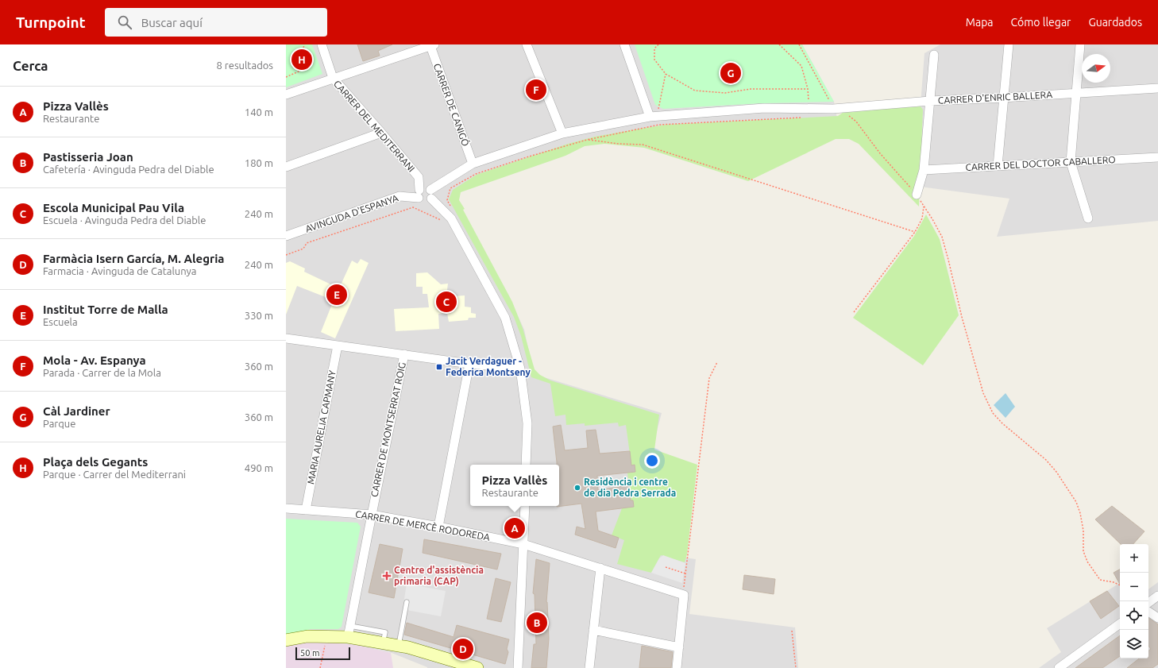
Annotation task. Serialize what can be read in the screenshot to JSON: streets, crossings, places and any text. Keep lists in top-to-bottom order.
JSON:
{
  "streets": {
    "street": [
      "CARRER D'ENRIC BALLERA",
      "CARRER DE CANIGÓ",
      "CARRER DEL MEDITERRANI",
      "CARRER DEL DOCTOR CABALLERO",
      "AVINGUDA D'ESPANYA",
      "MARIA AURELIA CAPMANY",
      "CARRER DE MONTSERRAT ROIG",
      "CARRER DE MERCÈ RODOREDA"
    ]
  },
  "crossings": [
    ["CARRER D'ENRIC BALLERA", "CARRER DE CANIGÓ"],
    ["CARRER D'ENRIC BALLERA", "CARRER DEL MEDITERRANI"],
    ["CARRER D'ENRIC BALLERA", "AVINGUDA D'ESPANYA"],
    ["CARRER DEL MEDITERRANI", "AVINGUDA D'ESPANYA"],
    ["MARIA AURELIA CAPMANY", "CARRER DE MERCÈ RODOREDA"],
    ["CARRER DE MONTSERRAT ROIG", "CARRER DE MERCÈ RODOREDA"]
  ],
  "places": {
    "transit": ["Jacit Verdaguer - Federica Montseny"],
    "other": ["Residència i centre de dia Pedra Serrada"],
    "health": ["Centre d'assistència primaria (CAP)"]
  },
  "scale_bar": "50 m",
  "north": "right",
  "page": {
    "header": "Turnpoint",
    "search": "Buscar aquí",
    "nav": ["Mapa", "Cómo llegar", "Guardados"],
    "heading": ["Cerca", "8 resultados"],
    "pins": [
      "H",
      "G",
      "F",
      "E",
      "C",
      "A",
      "B",
      "D"
    ],
    "list": [
      {
        "mark": "A",
        "name": "Pizza Vallès",
        "note": "Restaurante",
        "value": "140 m"
      },
      {
        "mark": "B",
        "name": "Pastisseria Joan",
        "note": "Cafetería · Avinguda Pedra del Diable",
        "value": "180 m"
      },
      {
        "mark": "C",
        "name": "Escola Municipal Pau Vila",
        "note": "Escuela · Avinguda Pedra del Diable",
        "value": "240 m"
      },
      {
        "mark": "D",
        "name": "Farmàcia Isern García, M. Alegria",
        "note": "Farmacia · Avinguda de Catalunya",
        "value": "240 m"
      },
      {
        "mark": "E",
        "name": "Institut Torre de Malla",
        "note": "Escuela",
        "value": "330 m"
      },
      {
        "mark": "F",
        "name": "Mola - Av. Espanya",
        "note": "Parada · Carrer de la Mola",
        "value": "360 m"
      },
      {
        "mark": "G",
        "name": "Càl Jardiner",
        "note": "Parque",
        "value": "360 m"
      },
      {
        "mark": "H",
        "name": "Plaça dels Gegants",
        "note": "Parque · Carrer del Mediterrani",
        "value": "490 m"
      }
    ],
    "popup": ["Pizza Vallès", "Restaurante"],
    "map_buttons": ["+", "−"],
    "scale": "50 m"
  }
}
